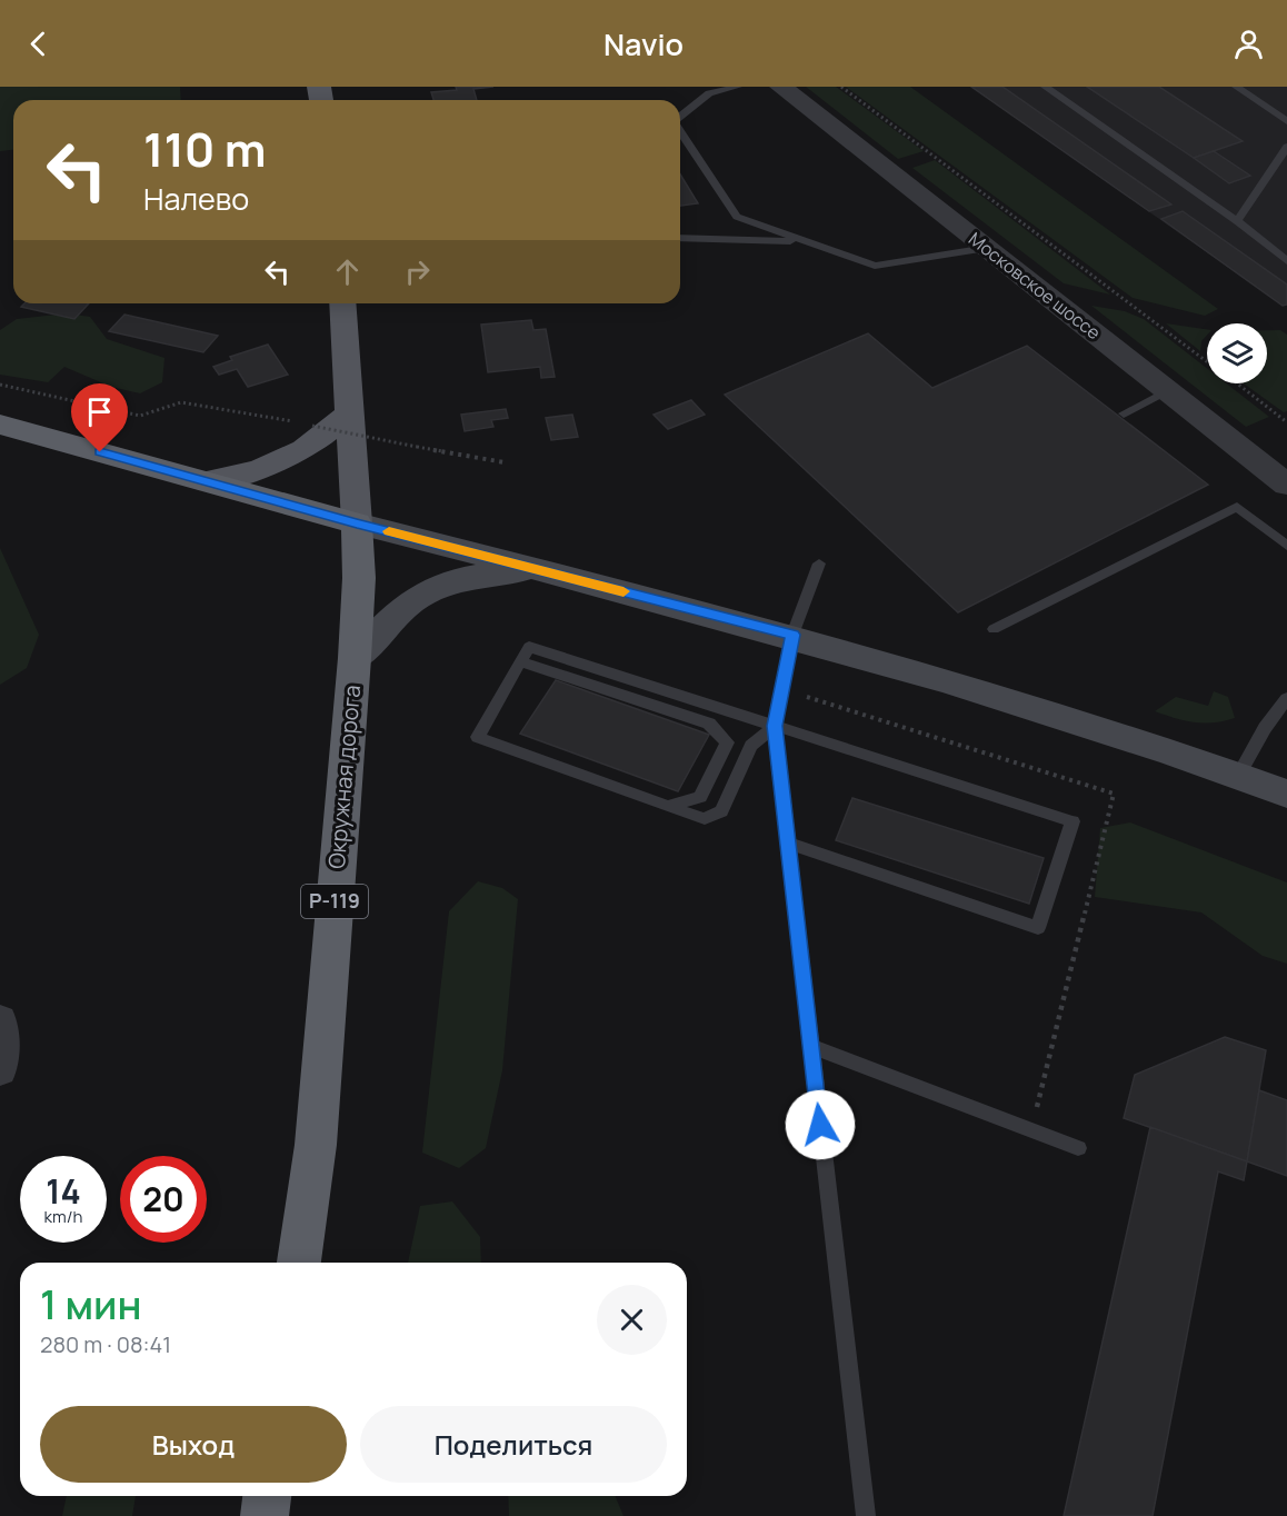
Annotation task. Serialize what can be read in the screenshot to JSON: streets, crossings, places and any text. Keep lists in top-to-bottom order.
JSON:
{
  "streets": {
    "highway": ["Окружная дорога", "Р-119"],
    "street": ["Московское шоссе"]
  },
  "page": {
    "header": "Navio",
    "turn": ["110 m", "Налево"],
    "speed": "14 km/h",
    "limit": "20",
    "heading": ["1 мин", "280 m · 08:41"],
    "buttons": ["Выход", "Поделиться"]
  }
}
